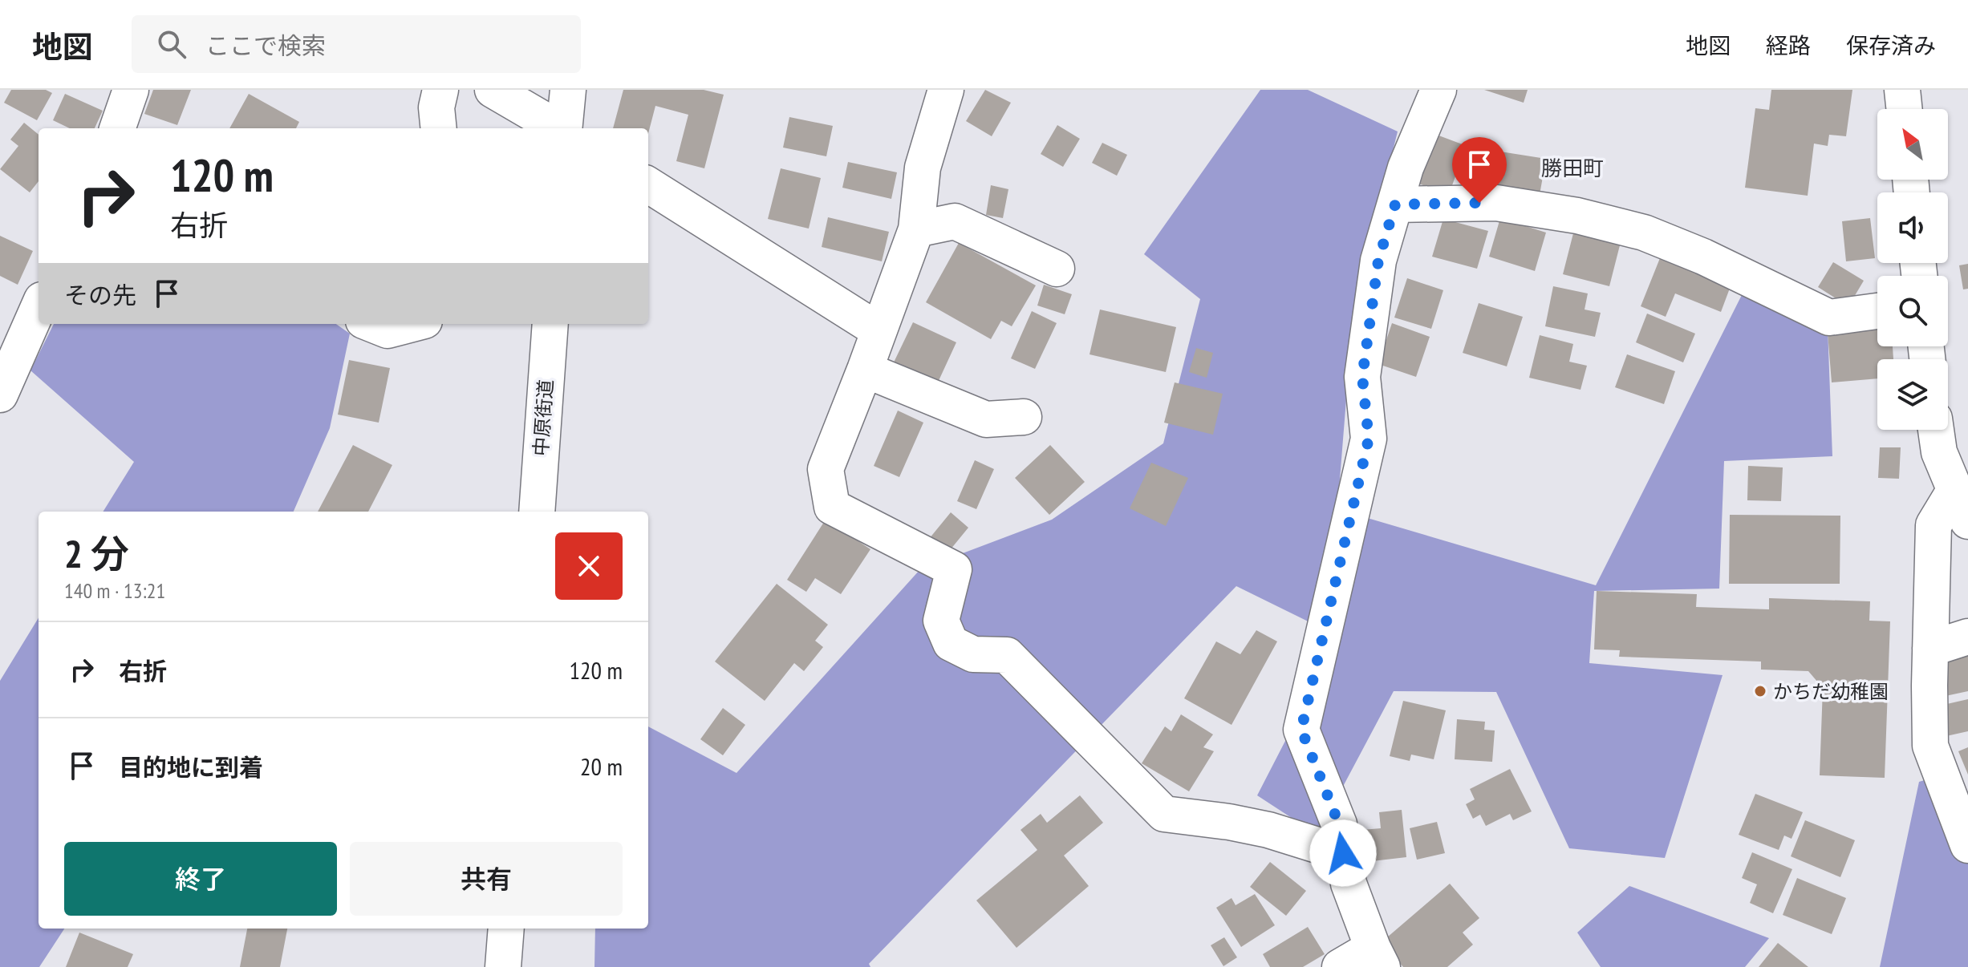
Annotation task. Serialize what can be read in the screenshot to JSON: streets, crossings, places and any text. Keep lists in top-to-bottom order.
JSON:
{
  "streets": {
    "street": ["中原街道"]
  },
  "districts": ["勝田町"],
  "places": ["かちだ幼稚園"],
  "north": "top left",
  "page": {
    "header": "地図",
    "search": "ここで検索",
    "nav": ["地図", "経路", "保存済み"],
    "turn": ["120 m", "右折"],
    "then": "その先",
    "heading": ["2 分", "140 m · 13:21"],
    "list": [
      {
        "name": "右折",
        "value": "120 m"
      },
      {
        "name": "目的地に到着",
        "value": "20 m"
      }
    ],
    "buttons": ["終了", "共有"]
  }
}
